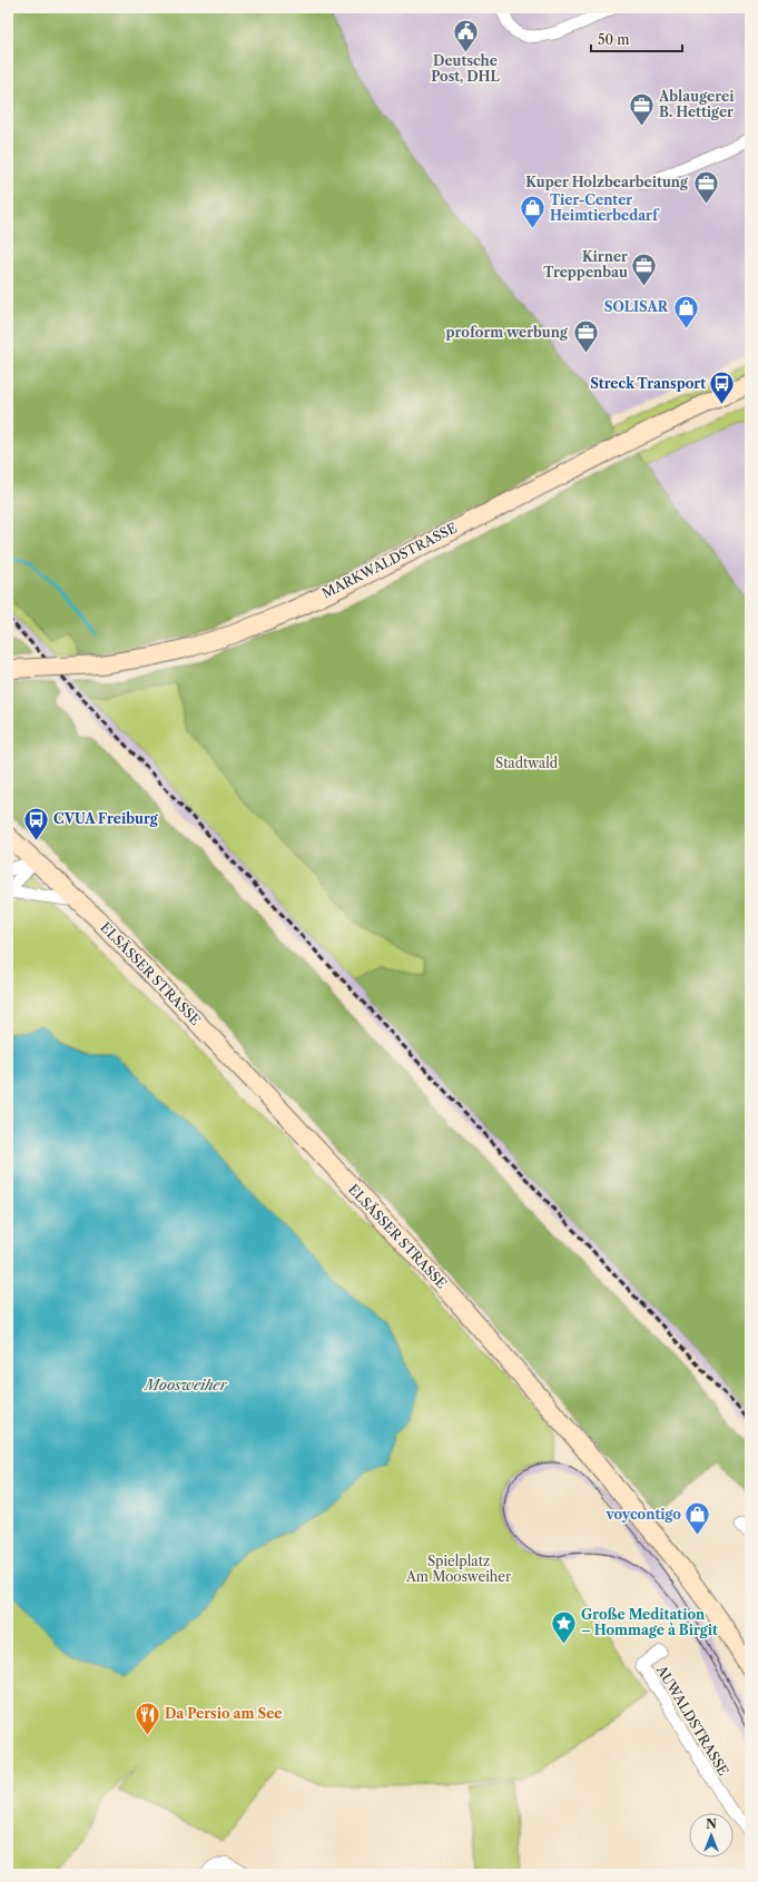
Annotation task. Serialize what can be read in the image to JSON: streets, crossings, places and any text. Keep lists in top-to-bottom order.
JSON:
{
  "streets": {
    "main road": ["MARKWALDSTRASSE", "ELSÄSSER STRASSE"],
    "street": ["AUWALDSTRASSE"]
  },
  "water": ["Moosweiher"],
  "parks": ["Stadtwald", "Spielplatz Am Moosweiher"],
  "places": {
    "public building": ["Deutsche Post, DHL"],
    "office": [
      "Ablaugerei B. Hettiger",
      "Kuper Holzbearbeitung",
      "Kirner Treppenbau",
      "proform werbung"
    ],
    "shop": ["Tier-Center Heimtierbedarf", "SOLISAR", "voycontigo"],
    "bus stop": ["Streck Transport", "CVUA Freiburg"],
    "place": ["Große Meditation – Hommage à Birgit"],
    "restaurant": ["Da Persio am See"]
  },
  "scale_bar": "50 m",
  "north": "top"
}
